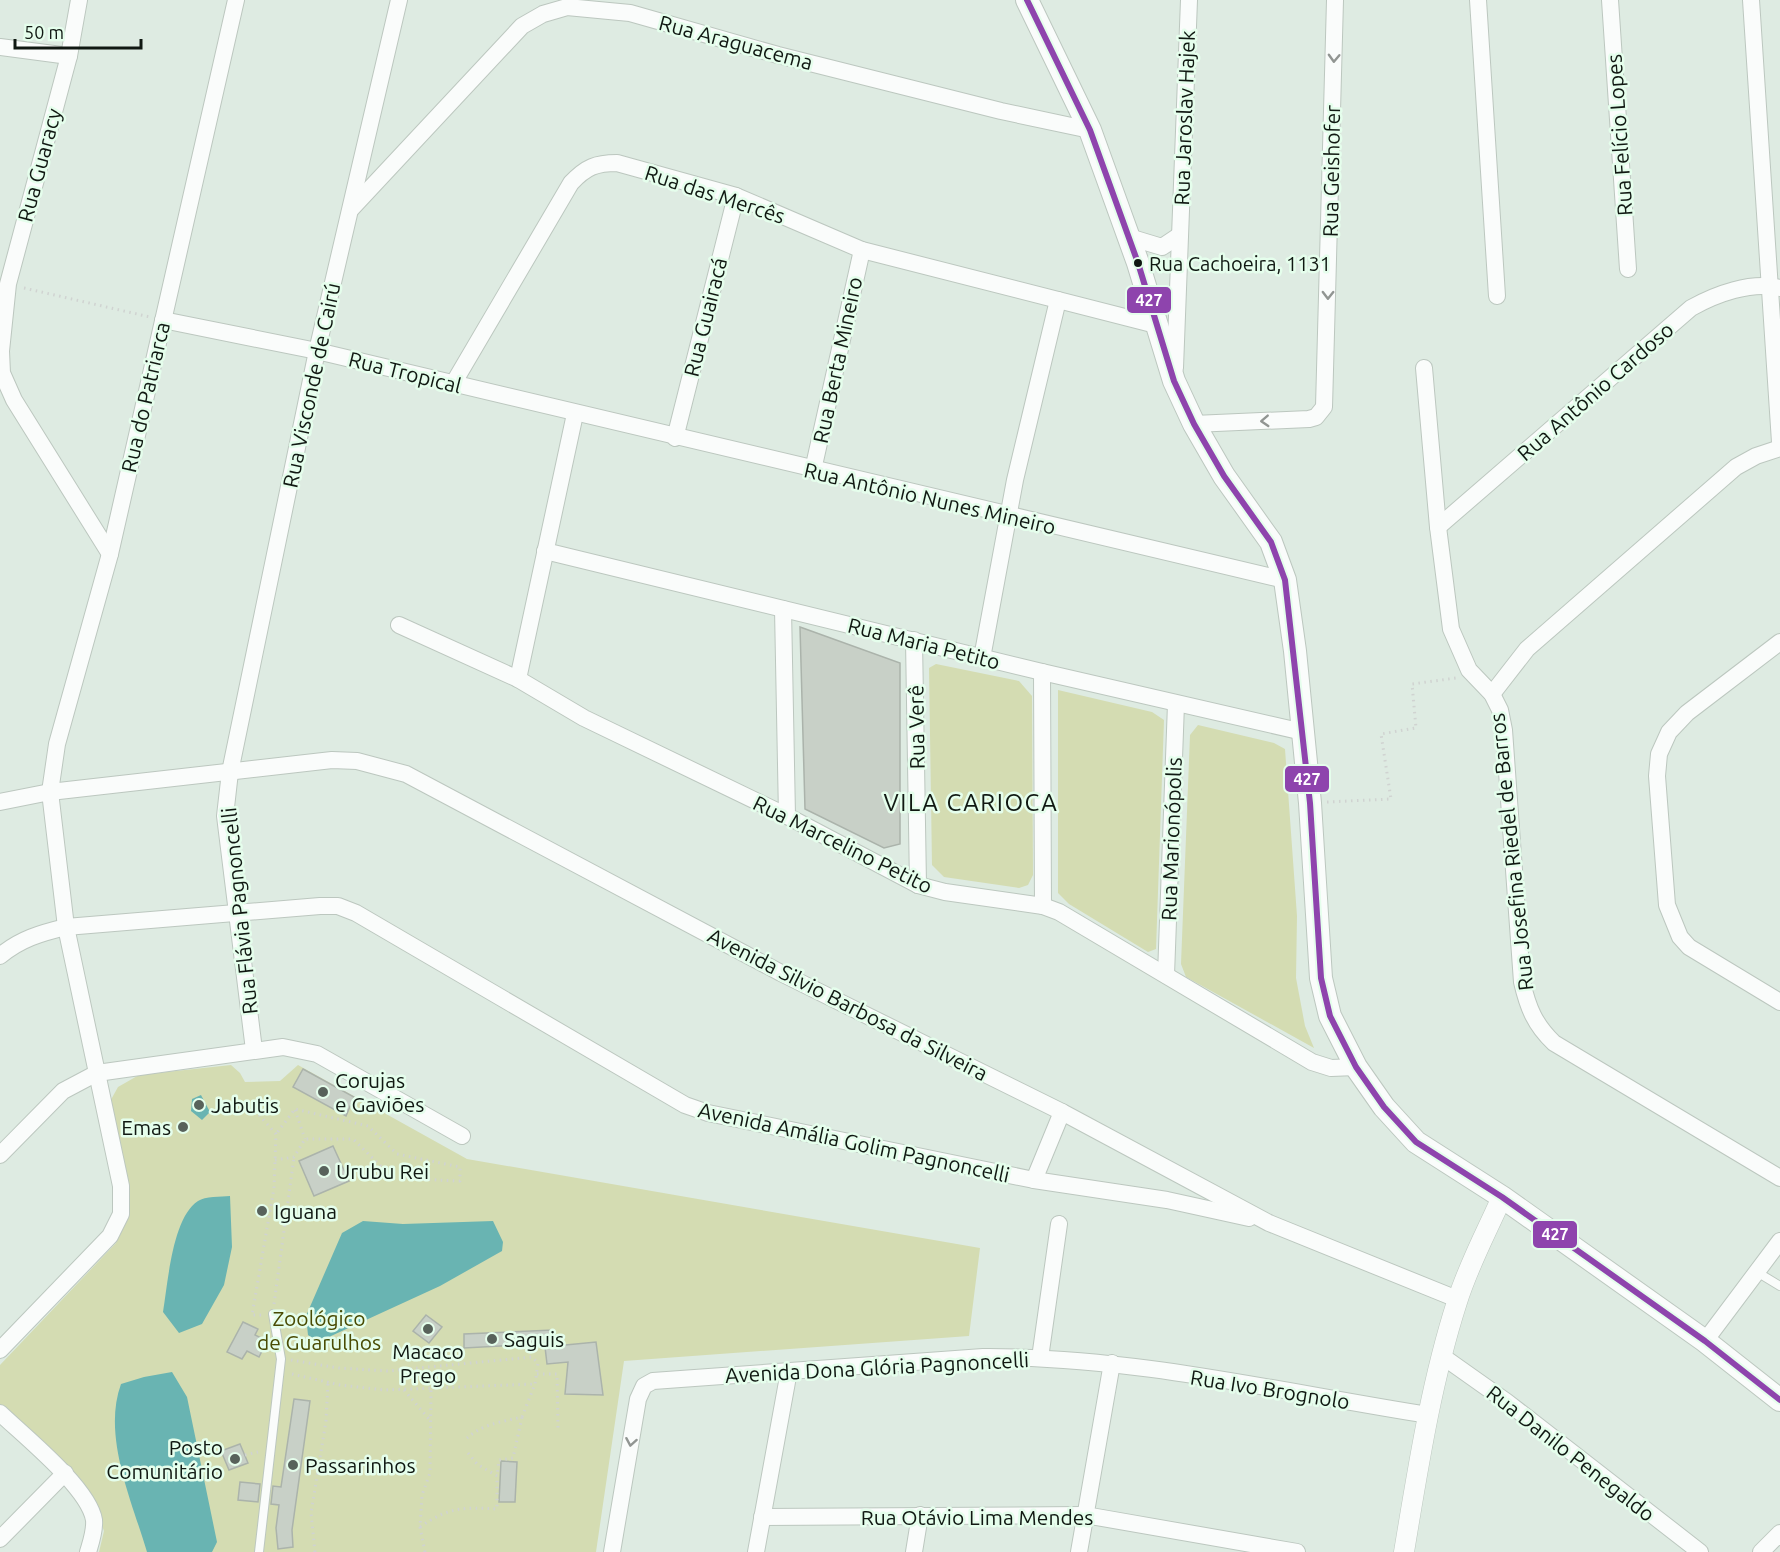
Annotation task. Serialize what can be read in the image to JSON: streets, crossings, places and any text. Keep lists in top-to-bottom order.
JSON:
{
  "streets": {
    "street": [
      "Rua Araguacema",
      "Rua Jaroslav Hajek",
      "Rua Felício Lopes",
      "Rua Guaracy",
      "Rua Geishofer",
      "Rua das Mercês",
      "Rua Guairacá",
      "Rua Berta Mineiro",
      "Rua Tropical",
      "Rua Visconde de Cairú",
      "Rua Antônio Cardoso",
      "Rua do Patriarca",
      "Rua Antônio Nunes Mineiro",
      "Rua Maria Petito",
      "Rua Verê",
      "Rua Marionópolis",
      "Rua Marcelino Petito",
      "Rua Josefina Riedel de Barros",
      "Rua Flávia Pagnoncelli",
      "Avenida Silvio Barbosa da Silveira",
      "Avenida Amália Golim Pagnoncelli",
      "Avenida Dona Glória Pagnoncelli",
      "Rua Ivo Brognolo",
      "Rua Danilo Penegaldo",
      "Rua Otávio Lima Mendes"
    ]
  },
  "crossings": [
    ["Rua Araguacema", "Rua Visconde de Cairú"],
    ["Rua Guaracy", "Rua do Patriarca"],
    ["Rua das Mercês", "Rua Guairacá"],
    ["Rua das Mercês", "Rua Berta Mineiro"],
    ["Rua das Mercês", "Rua Tropical"],
    ["Rua Guairacá", "Rua Antônio Nunes Mineiro"],
    ["Rua Berta Mineiro", "Rua Antônio Nunes Mineiro"],
    ["Rua Tropical", "Rua Visconde de Cairú"],
    ["Rua Tropical", "Rua do Patriarca"],
    ["Rua Tropical", "Rua Antônio Nunes Mineiro"],
    ["Rua Visconde de Cairú", "Rua Flávia Pagnoncelli"],
    ["Rua Visconde de Cairú", "Avenida Silvio Barbosa da Silveira"],
    ["Rua Antônio Cardoso", "Rua Josefina Riedel de Barros"],
    ["Rua do Patriarca", "Avenida Silvio Barbosa da Silveira"],
    ["Rua do Patriarca", "Avenida Amália Golim Pagnoncelli"],
    ["Rua Maria Petito", "Rua Verê"],
    ["Rua Maria Petito", "Rua Marionópolis"],
    ["Rua Verê", "Rua Marcelino Petito"],
    ["Rua Marionópolis", "Rua Marcelino Petito"],
    ["Rua Flávia Pagnoncelli", "Avenida Silvio Barbosa da Silveira"],
    ["Rua Flávia Pagnoncelli", "Avenida Amália Golim Pagnoncelli"],
    ["Avenida Silvio Barbosa da Silveira", "Avenida Amália Golim Pagnoncelli"],
    ["Avenida Dona Glória Pagnoncelli", "Rua Ivo Brognolo"]
  ],
  "one_way": ["Rua Geishofer", "Avenida Dona Glória Pagnoncelli"],
  "districts": ["VILA CARIOCA"],
  "parks": ["Zoológico de Guarulhos"],
  "places": [
    "Rua Cachoeira, 1131",
    "Corujas e Gaviões",
    "Jabutis",
    "Emas",
    "Urubu Rei",
    "Iguana",
    "Macaco Prego",
    "Saguis",
    "Posto Comunitário",
    "Passarinhos"
  ],
  "lines": ["transit line 427"],
  "scale_bar": "50 m"
}
